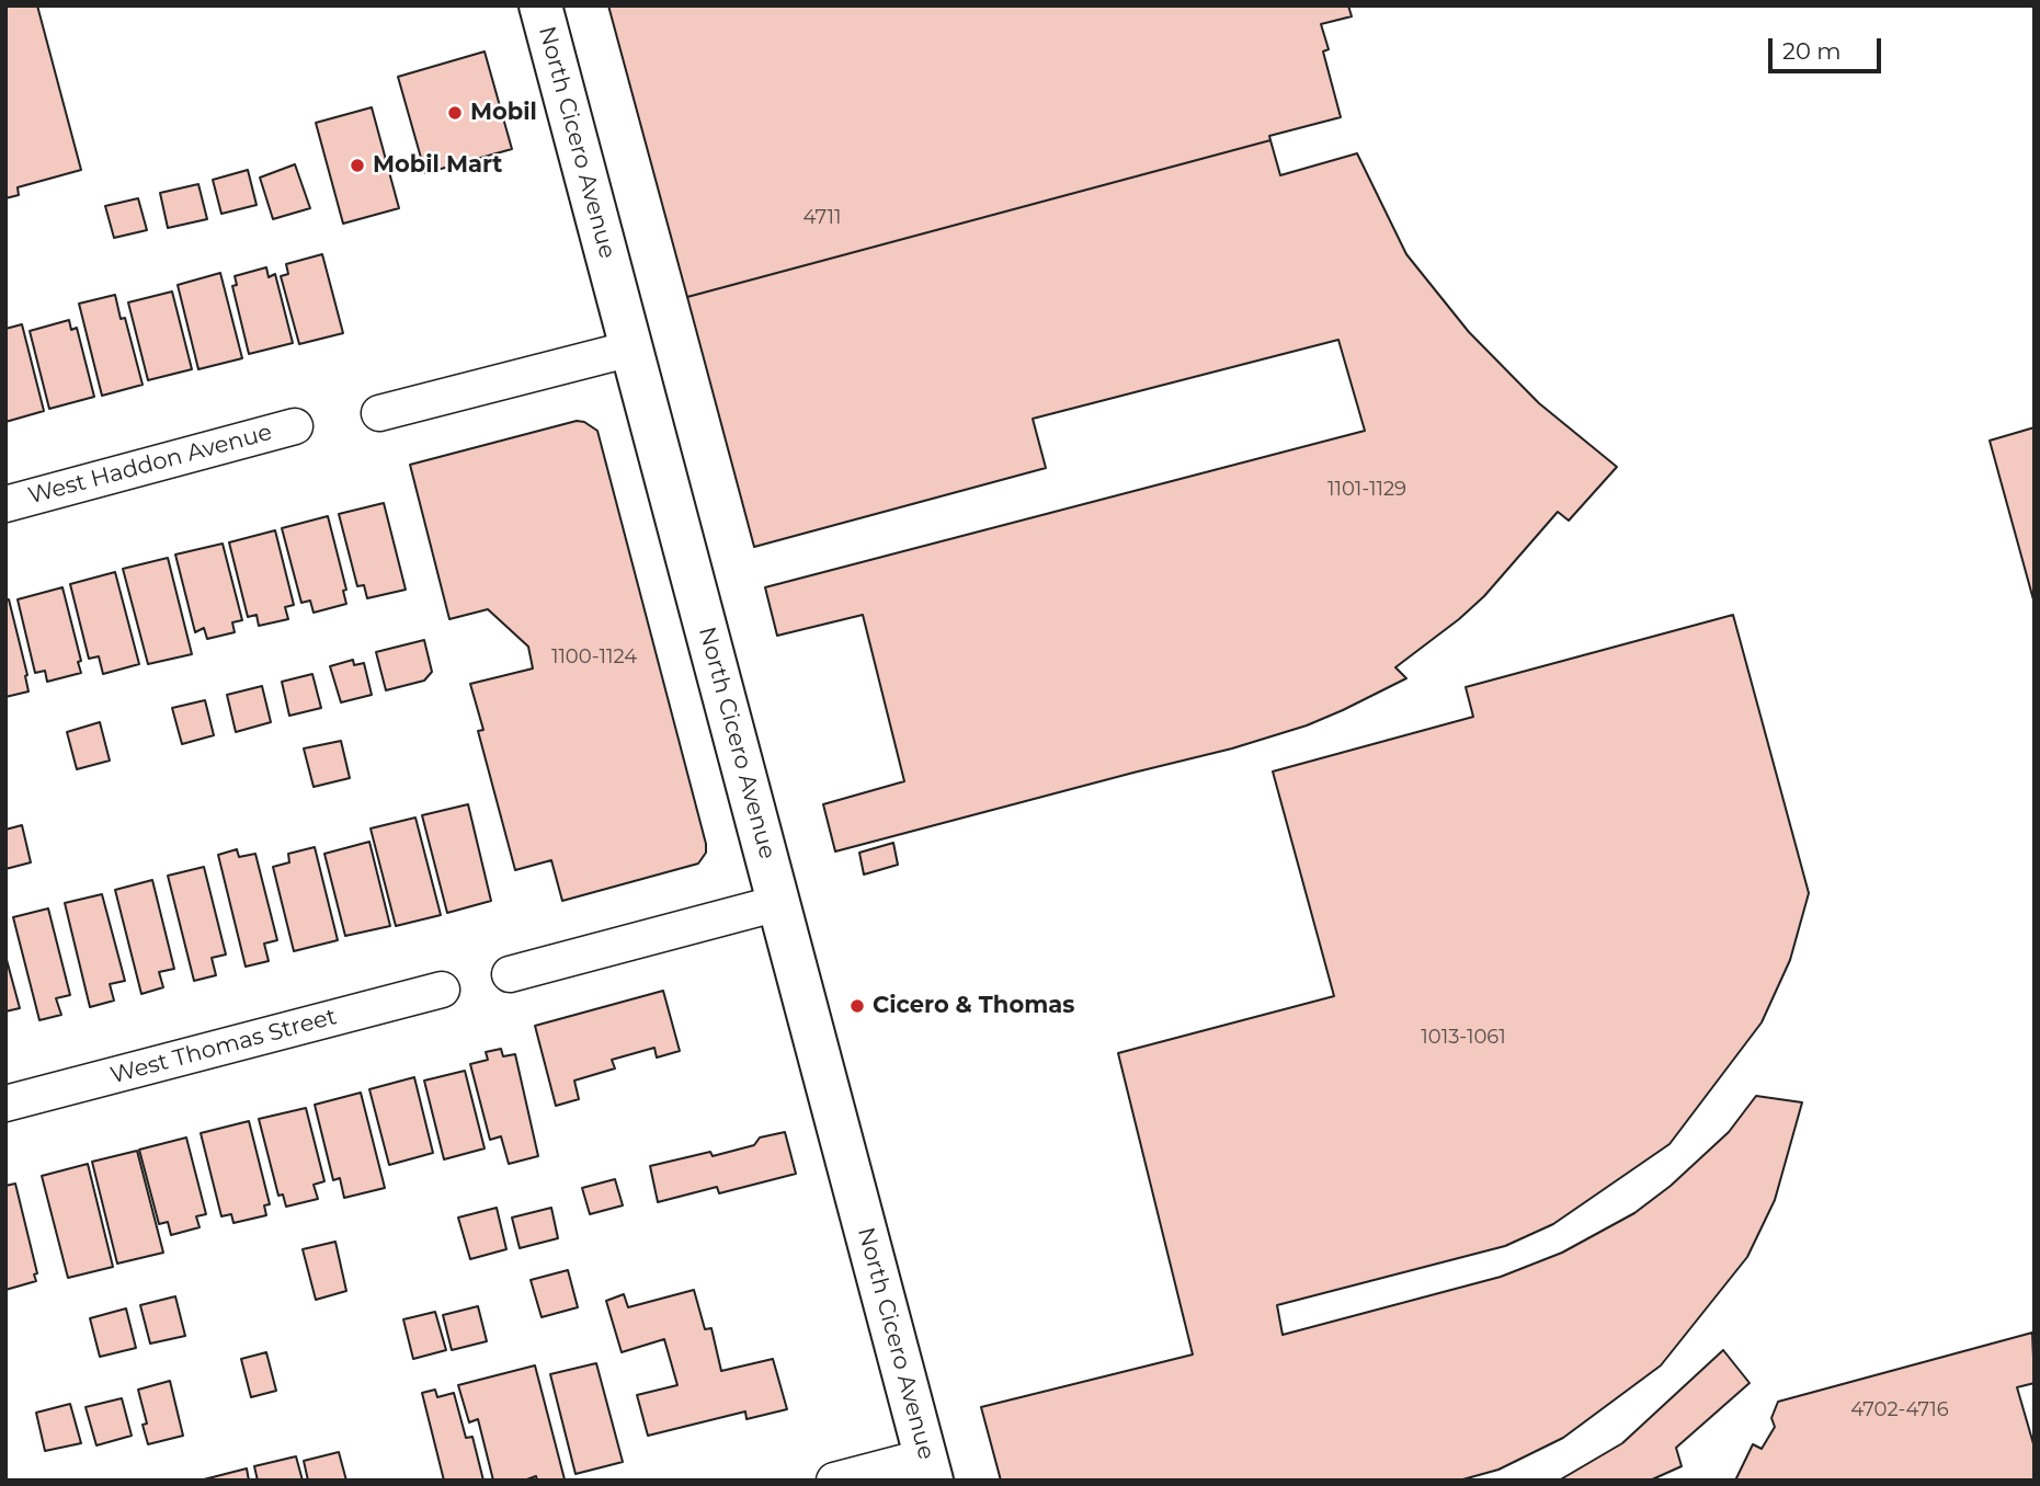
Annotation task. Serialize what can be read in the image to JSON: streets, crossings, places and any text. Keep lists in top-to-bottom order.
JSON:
{
  "streets": {
    "main road": ["North Cicero Avenue"],
    "street": ["West Haddon Avenue", "West Thomas Street"]
  },
  "places": ["Mobil", "Mobil Mart", "Cicero & Thomas"],
  "house_numbers": [
    "4711",
    "1101-1129",
    "1100-1124",
    "1013-1061",
    "4702-4716"
  ],
  "scale_bar": "20 m"
}
